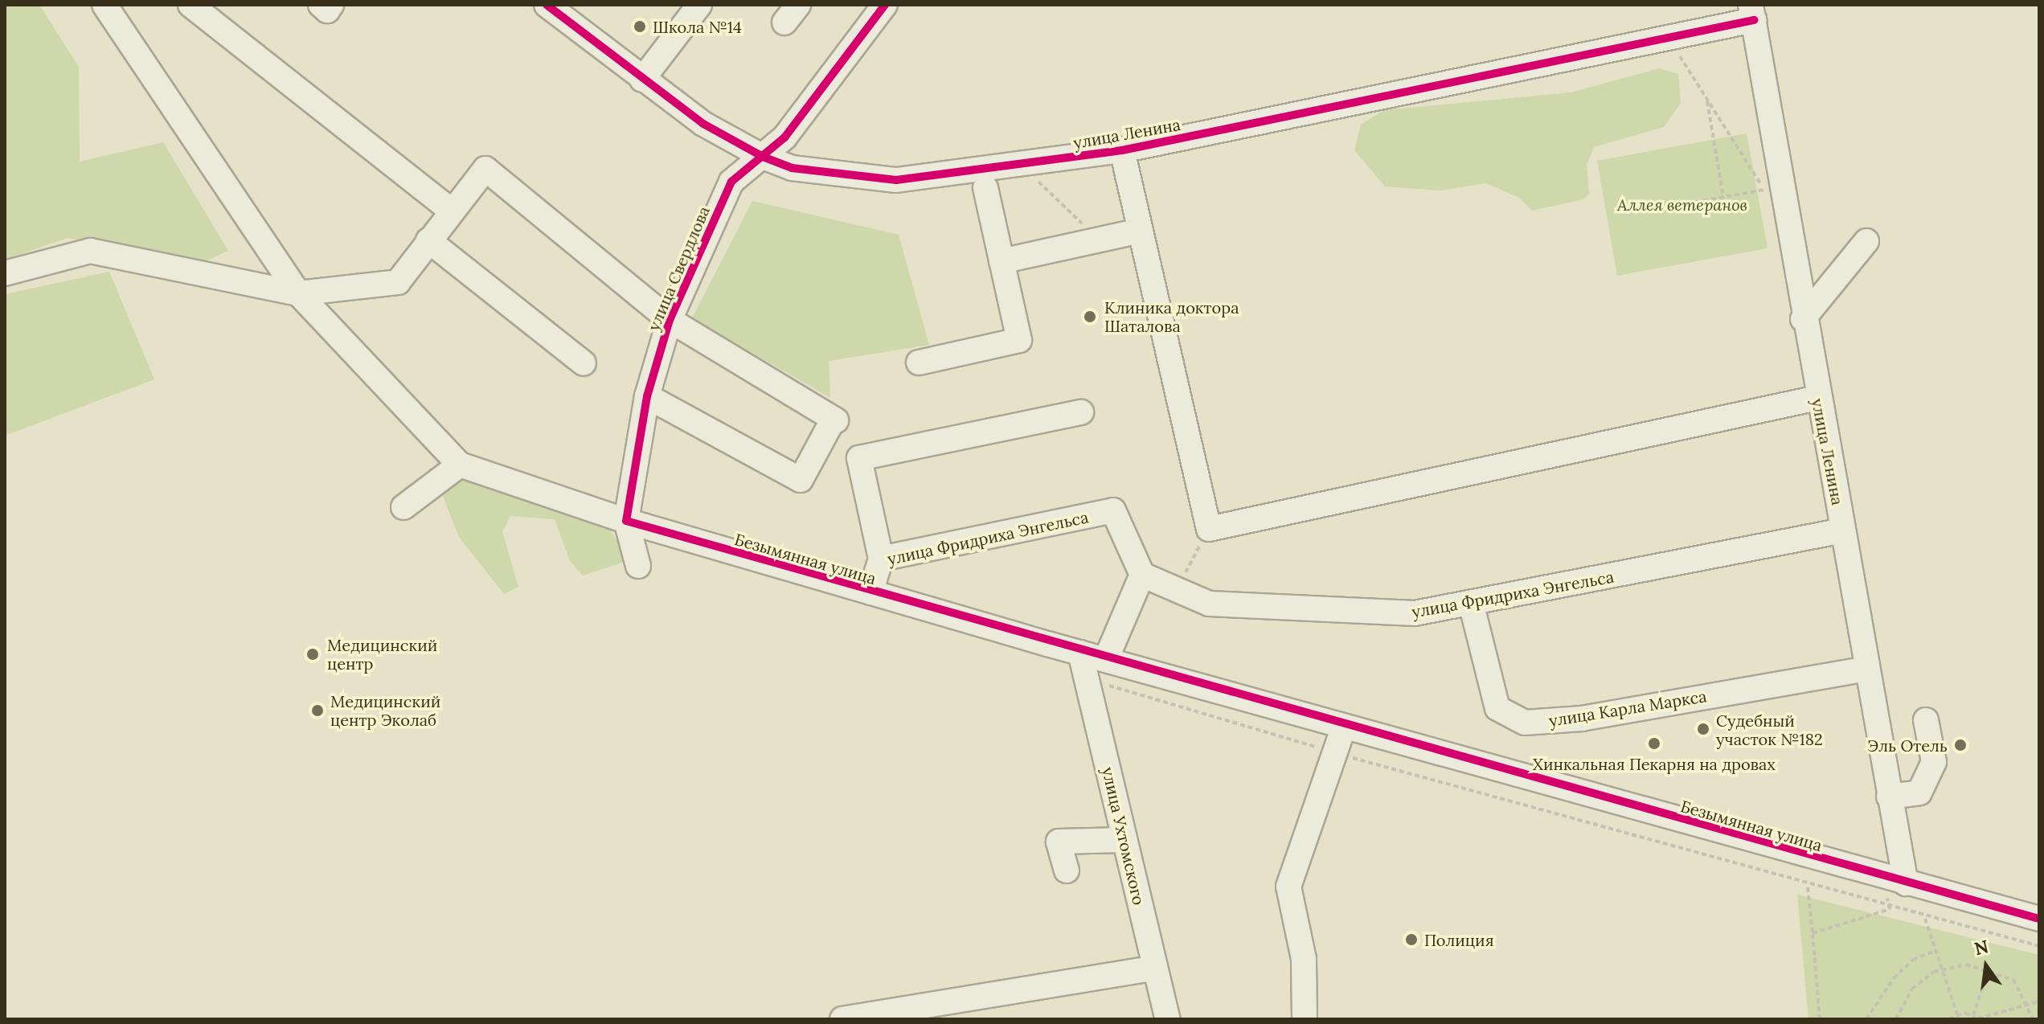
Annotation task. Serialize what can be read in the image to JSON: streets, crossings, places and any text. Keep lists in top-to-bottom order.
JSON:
{
  "streets": {
    "street": [
      "улица Ленина",
      "улица Свердлова",
      "улица Фридриха Энгельса",
      "Безымянная улица",
      "улица Карла Маркса",
      "улица Ухтомского"
    ]
  },
  "crossings": [
    ["улица Ленина", "улица Свердлова"],
    ["улица Ленина", "улица Фридриха Энгельса"],
    ["улица Ленина", "Безымянная улица"],
    ["улица Ленина", "улица Карла Маркса"],
    ["улица Свердлова", "Безымянная улица"],
    ["улица Фридриха Энгельса", "Безымянная улица"],
    ["улица Фридриха Энгельса", "улица Карла Маркса"],
    ["Безымянная улица", "улица Ухтомского"]
  ],
  "parks": ["Аллея ветеранов"],
  "places": [
    "Школа №14",
    "Клиника доктора Шаталова",
    "Медицинский центр",
    "Медицинский центр Эколаб",
    "Судебный участок №182",
    "Хинкальная Пекарня на дровах",
    "Эль Отель",
    "Полиция"
  ],
  "north": "top"
}
